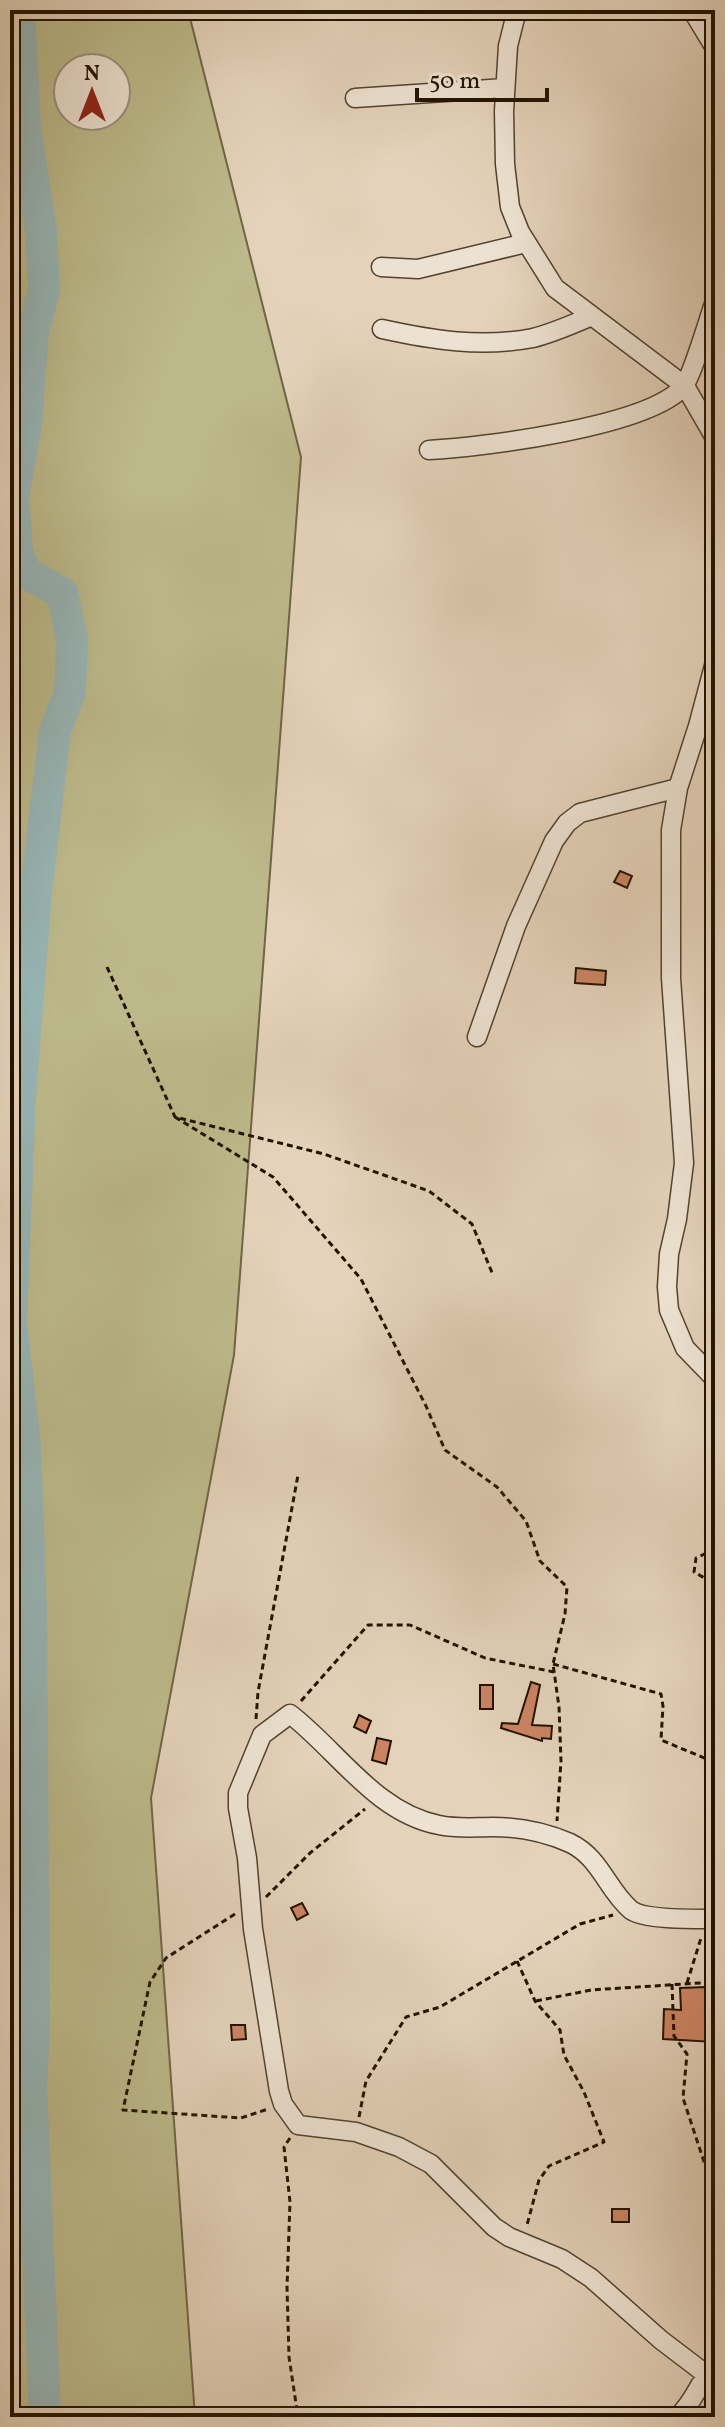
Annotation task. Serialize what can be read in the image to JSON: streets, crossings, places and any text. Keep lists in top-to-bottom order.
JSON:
{
  "scale_bar": "50 m",
  "north": "top"
}
